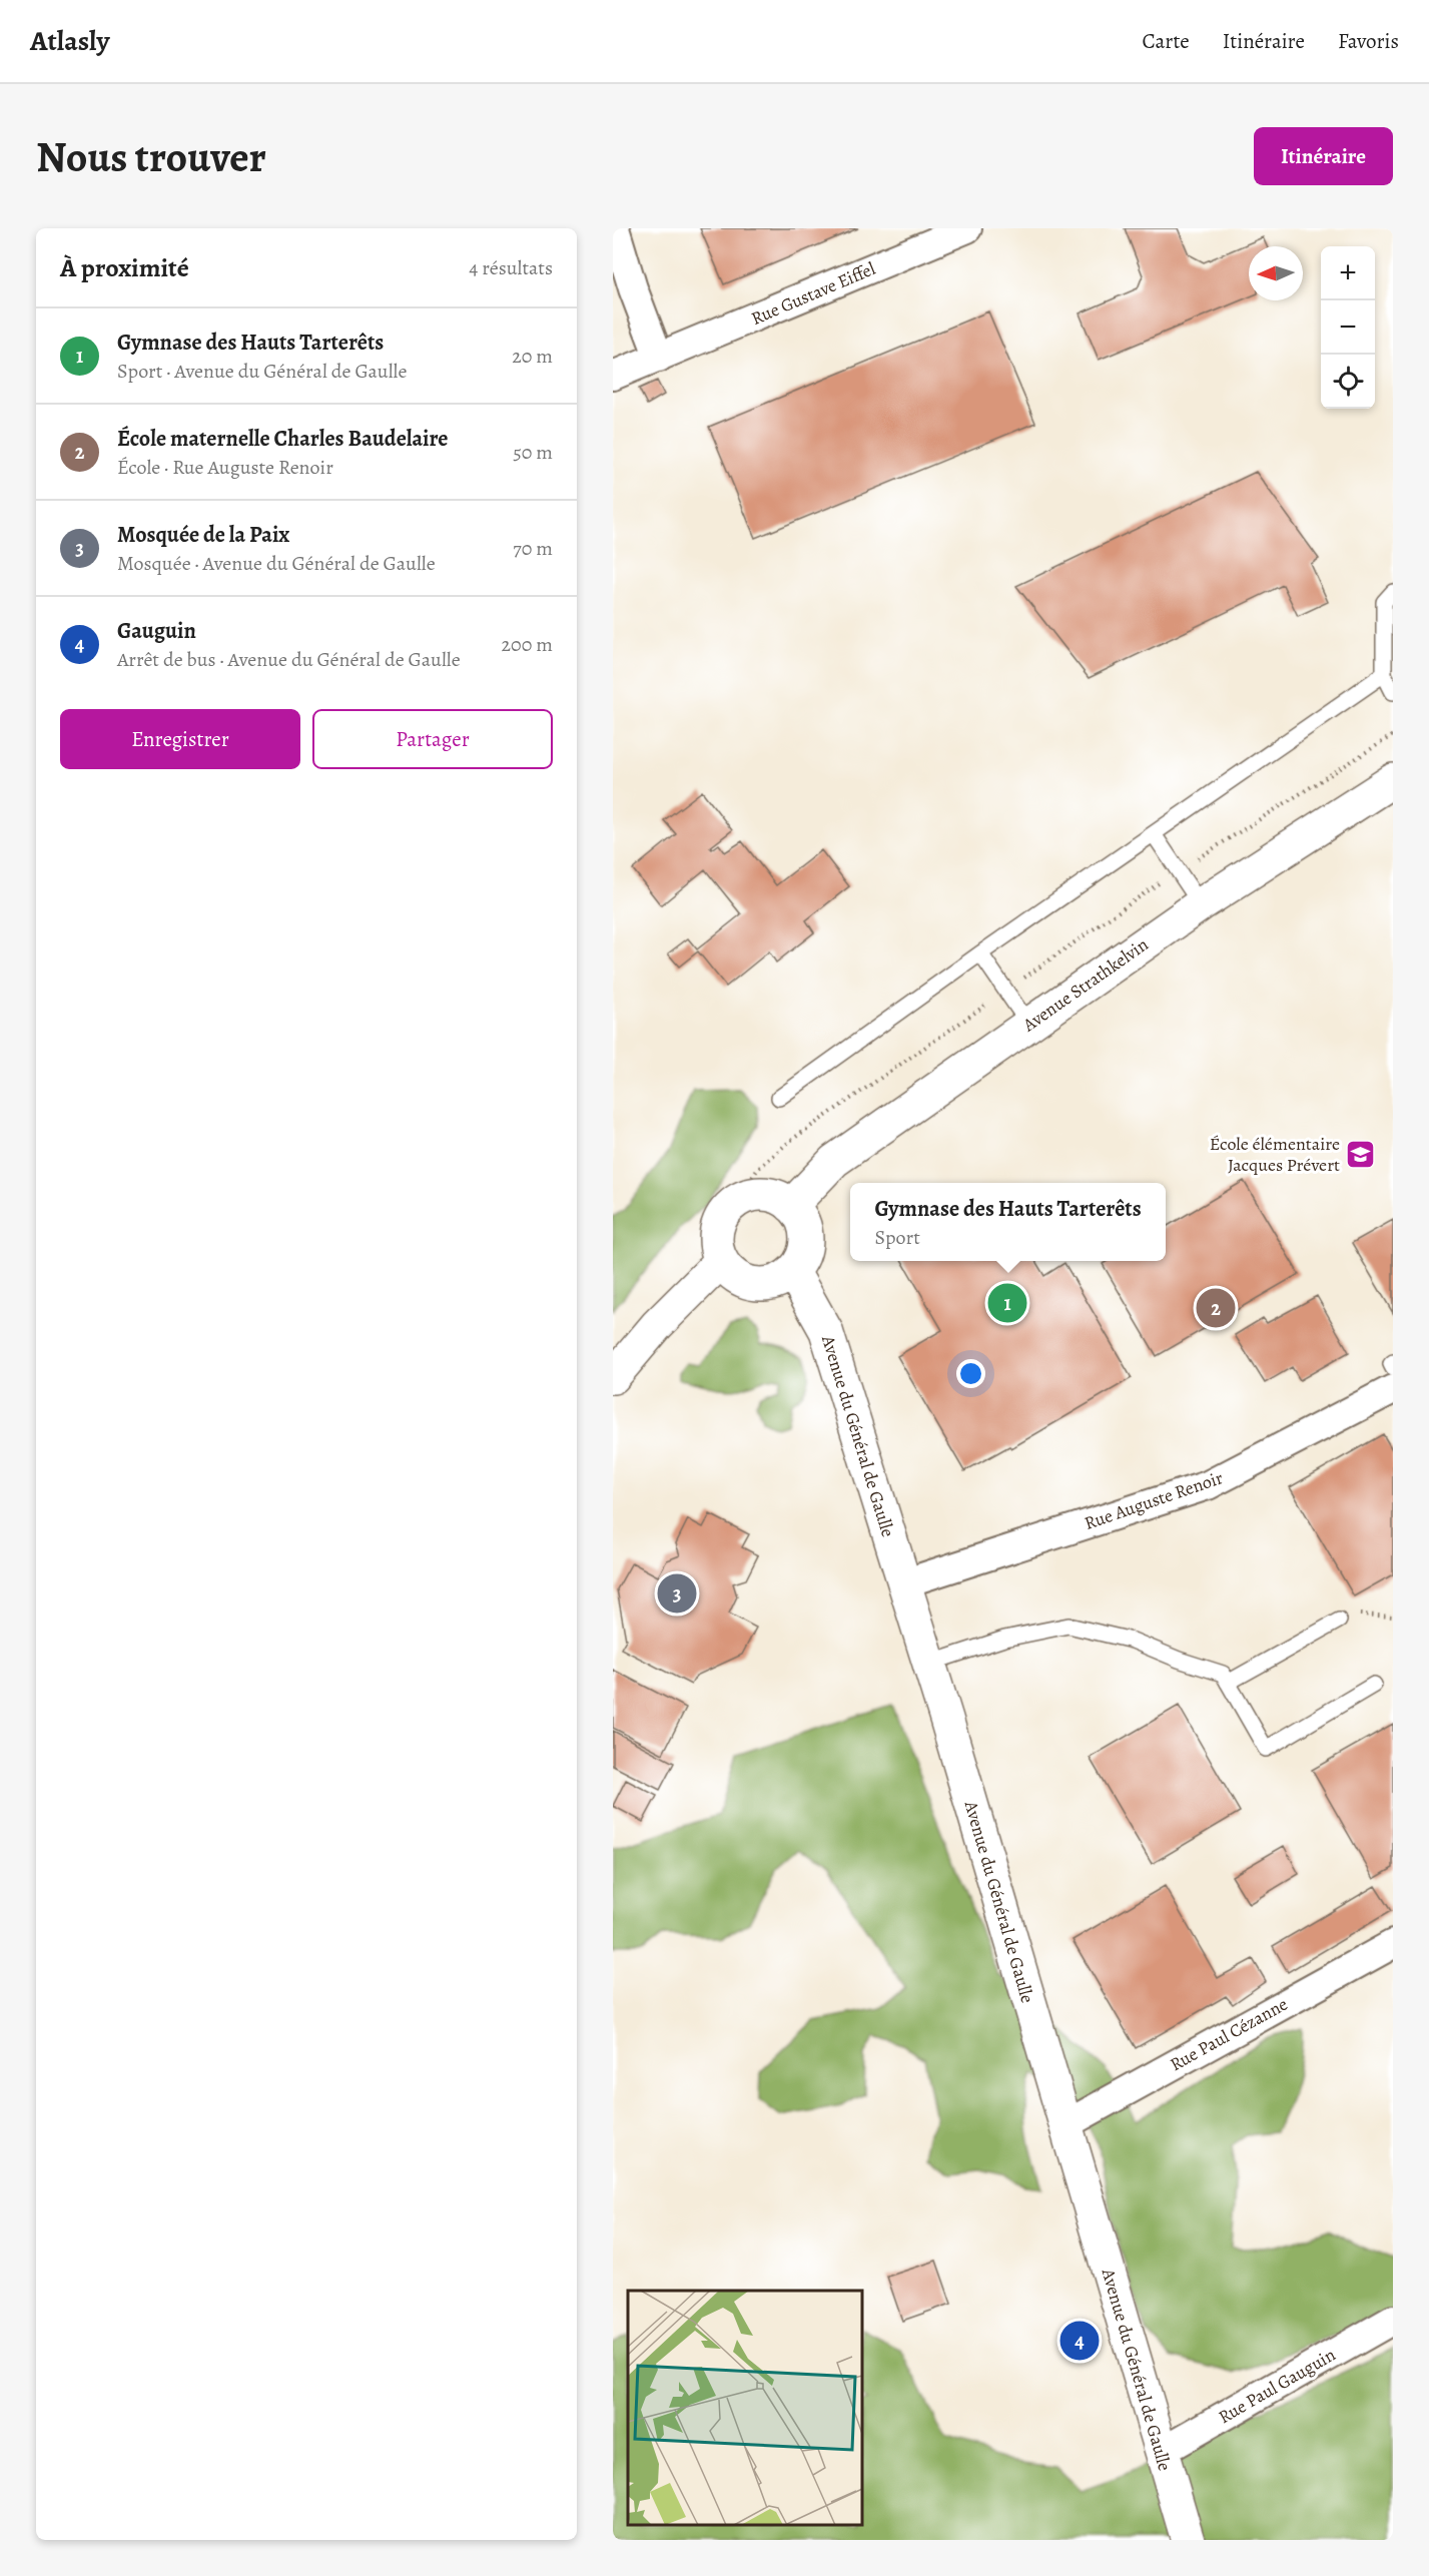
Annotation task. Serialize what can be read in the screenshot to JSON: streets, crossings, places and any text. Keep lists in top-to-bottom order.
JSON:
{
  "streets": {
    "street": [
      "Rue Gustave Eiffel",
      "Avenue Strathkelvin",
      "Avenue du Général de Gaulle",
      "Rue Auguste Renoir",
      "Rue Paul Cézanne",
      "Rue Paul Gauguin"
    ]
  },
  "crossings": [
    ["Avenue Strathkelvin", "Avenue du Général de Gaulle"],
    ["Avenue du Général de Gaulle", "Rue Auguste Renoir"],
    ["Avenue du Général de Gaulle", "Rue Paul Cézanne"],
    ["Avenue du Général de Gaulle", "Rue Paul Gauguin"]
  ],
  "places": {
    "school or university": ["École élémentaire Jacques Prévert"]
  },
  "north": "left",
  "page": {
    "header": "Atlasly",
    "nav": ["Carte", "Itinéraire", "Favoris"],
    "buttons": [
      "Itinéraire",
      ["Enregistrer", "Partager"]
    ],
    "title": "Nous trouver",
    "heading": ["À proximité", "4 résultats"],
    "map_buttons": ["+", "−"],
    "list": [
      {
        "mark": "1",
        "name": "Gymnase des Hauts Tarterêts",
        "note": "Sport · Avenue du Général de Gaulle",
        "value": "20 m"
      },
      {
        "mark": "2",
        "name": "École maternelle Charles Baudelaire",
        "note": "École · Rue Auguste Renoir",
        "value": "50 m"
      },
      {
        "mark": "3",
        "name": "Mosquée de la Paix",
        "note": "Mosquée · Avenue du Général de Gaulle",
        "value": "70 m"
      },
      {
        "mark": "4",
        "name": "Gauguin",
        "note": "Arrêt de bus · Avenue du Général de Gaulle",
        "value": "200 m"
      }
    ],
    "popup": ["Gymnase des Hauts Tarterêts", "Sport"],
    "pins": [
      "1",
      "2",
      "3",
      "4"
    ]
  }
}
